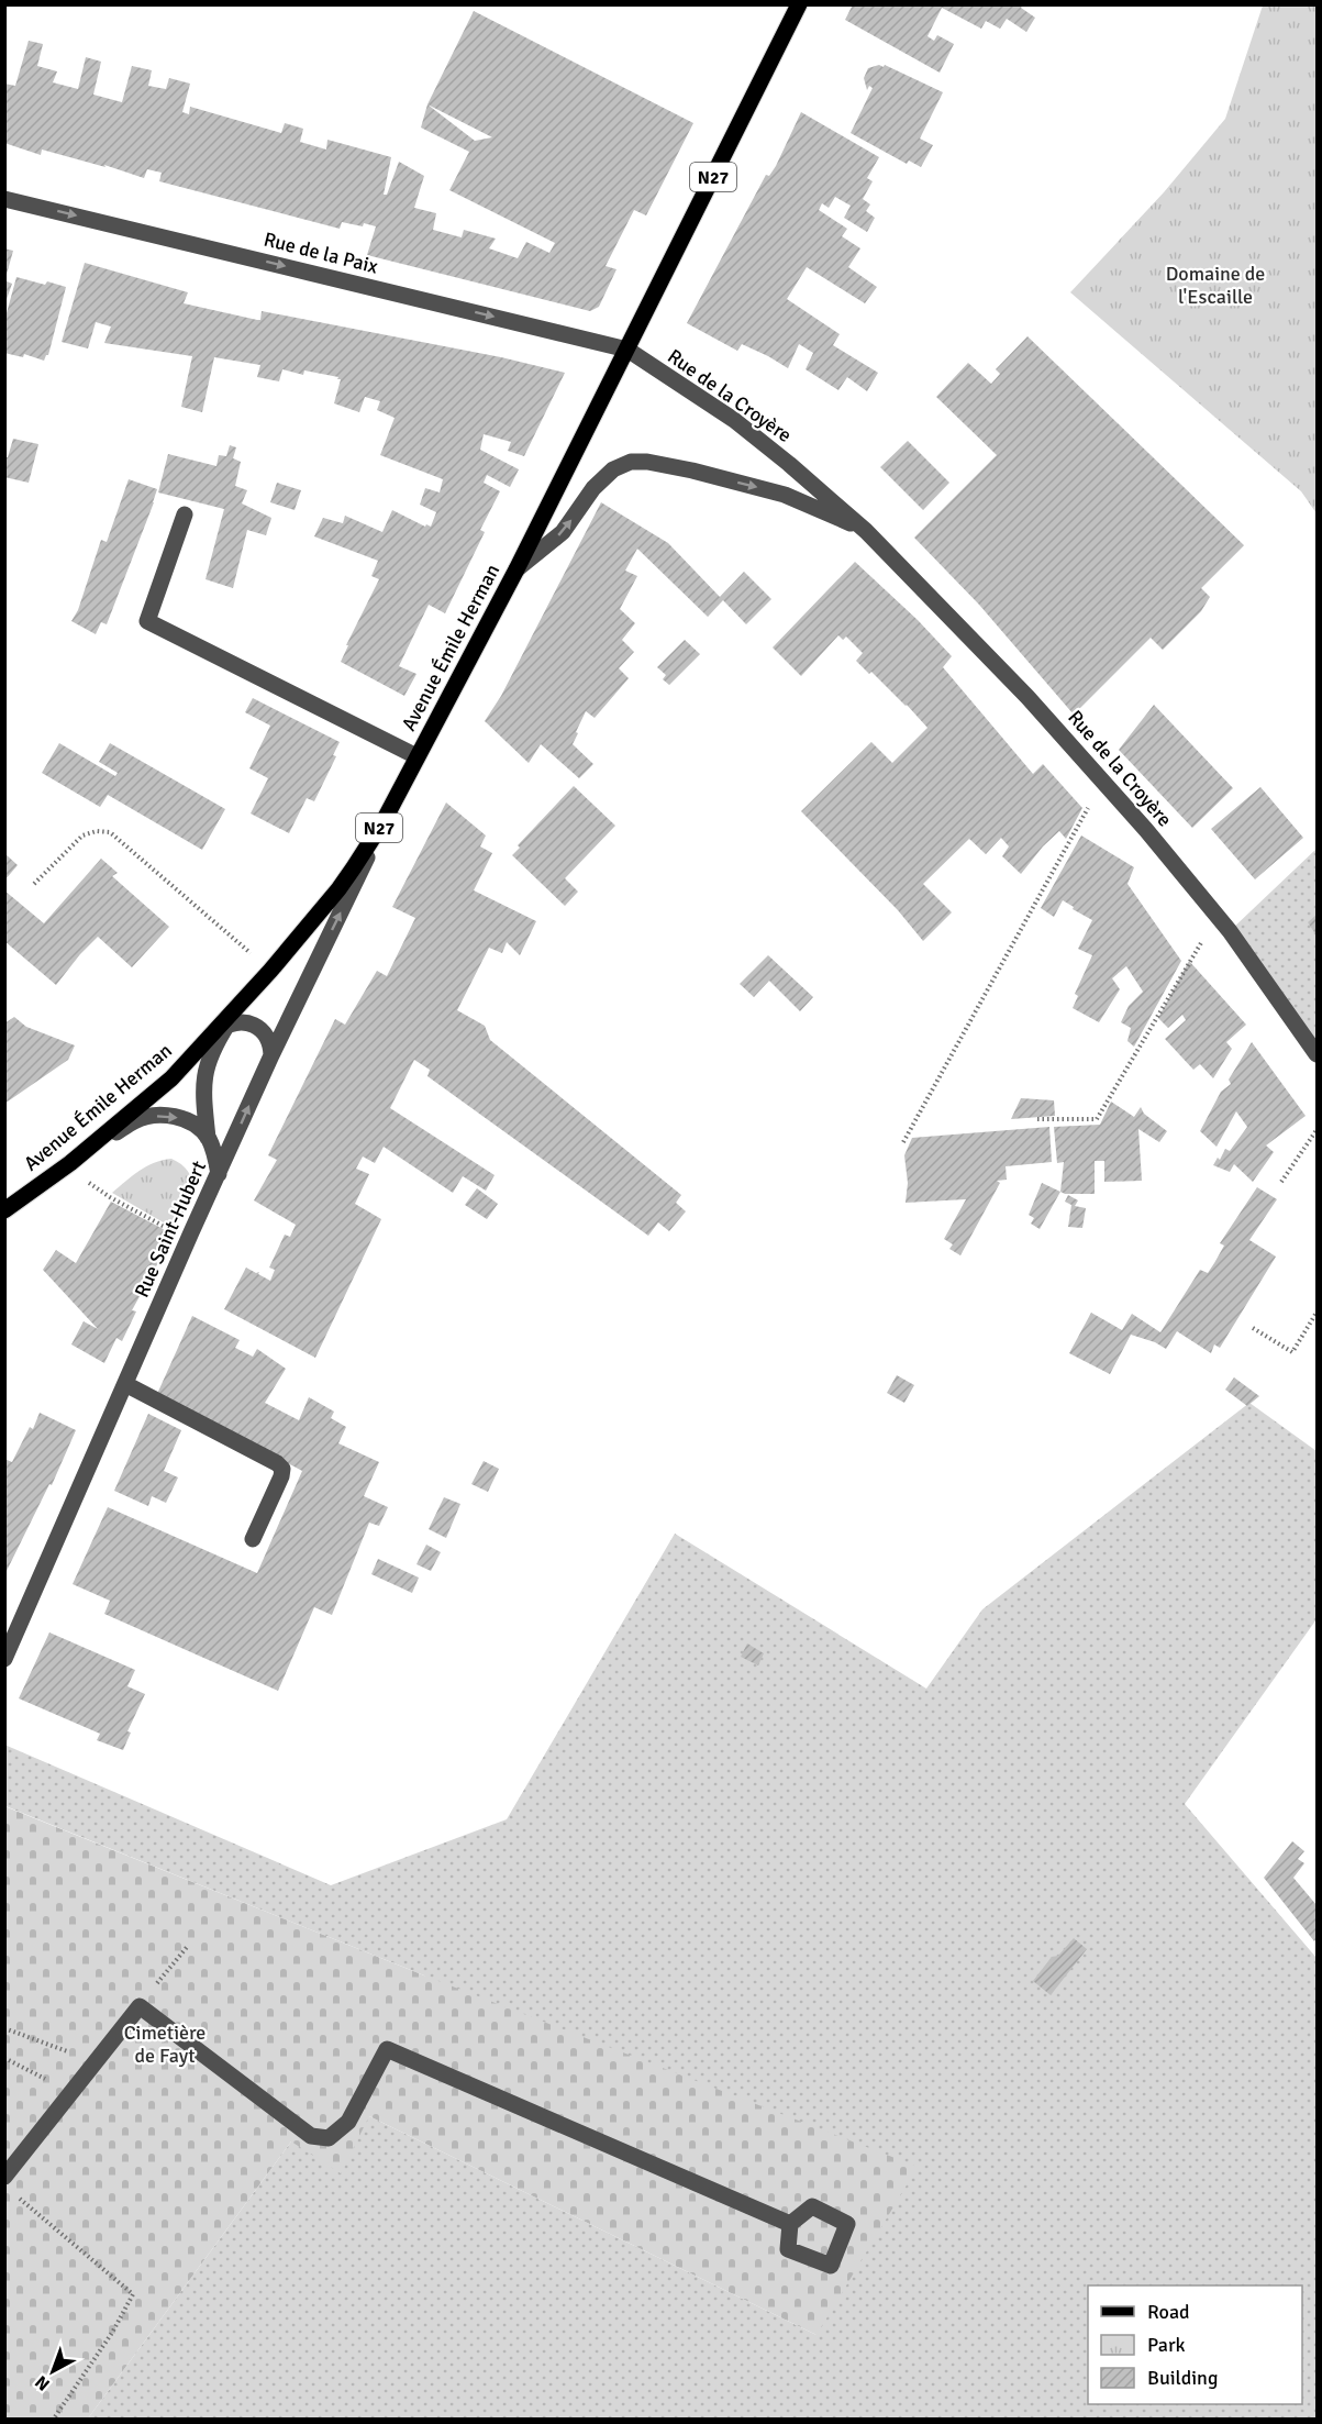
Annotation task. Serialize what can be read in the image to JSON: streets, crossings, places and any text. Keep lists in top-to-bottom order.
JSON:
{
  "streets": {
    "main road": ["N27", "Avenue Émile Herman"],
    "street": ["Rue de la Paix", "Rue de la Croyère", "Rue Saint-Hubert"]
  },
  "crossings": [
    ["Rue de la Paix", "Rue de la Croyère"],
    ["Rue de la Paix", "Avenue Émile Herman"],
    ["Rue de la Croyère", "Avenue Émile Herman"],
    ["Avenue Émile Herman", "Rue Saint-Hubert"]
  ],
  "one_way": ["Rue de la Paix"],
  "parks": ["Domaine de l'Escaille", "Cimetière de Fayt"],
  "legend": ["Road", "Park", "Building"],
  "north": "bottom left"
}
